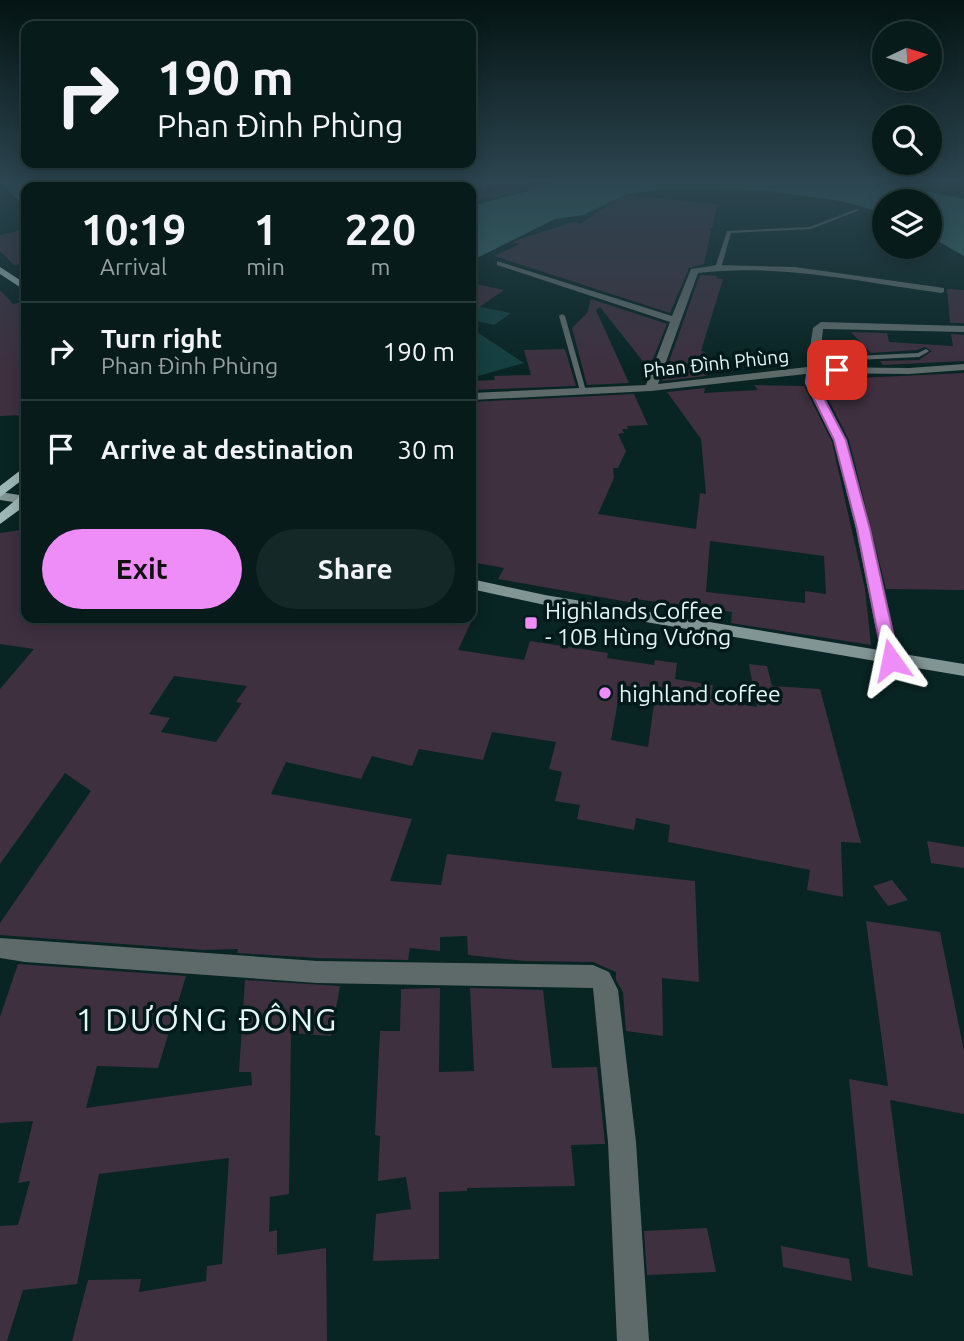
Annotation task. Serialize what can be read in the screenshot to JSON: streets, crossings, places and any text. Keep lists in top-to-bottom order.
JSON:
{
  "streets": {
    "street": ["Phan Đình Phùng"]
  },
  "districts": ["1 DƯƠNG ĐÔNG"],
  "places": {
    "transit": ["Highlands Coffee - 10B Hùng Vương"],
    "other": ["highland coffee"]
  },
  "north": "right",
  "page": {
    "turn": ["190 m", "Phan Đình Phùng"],
    "eta": [
      "10:19",
      "Arrival",
      "1",
      "min",
      "220",
      "m"
    ],
    "list": [
      {
        "name": "Turn right",
        "note": "Phan Đình Phùng",
        "value": "190 m"
      },
      {
        "name": "Arrive at destination",
        "value": "30 m"
      }
    ],
    "buttons": ["Exit", "Share"]
  }
}
